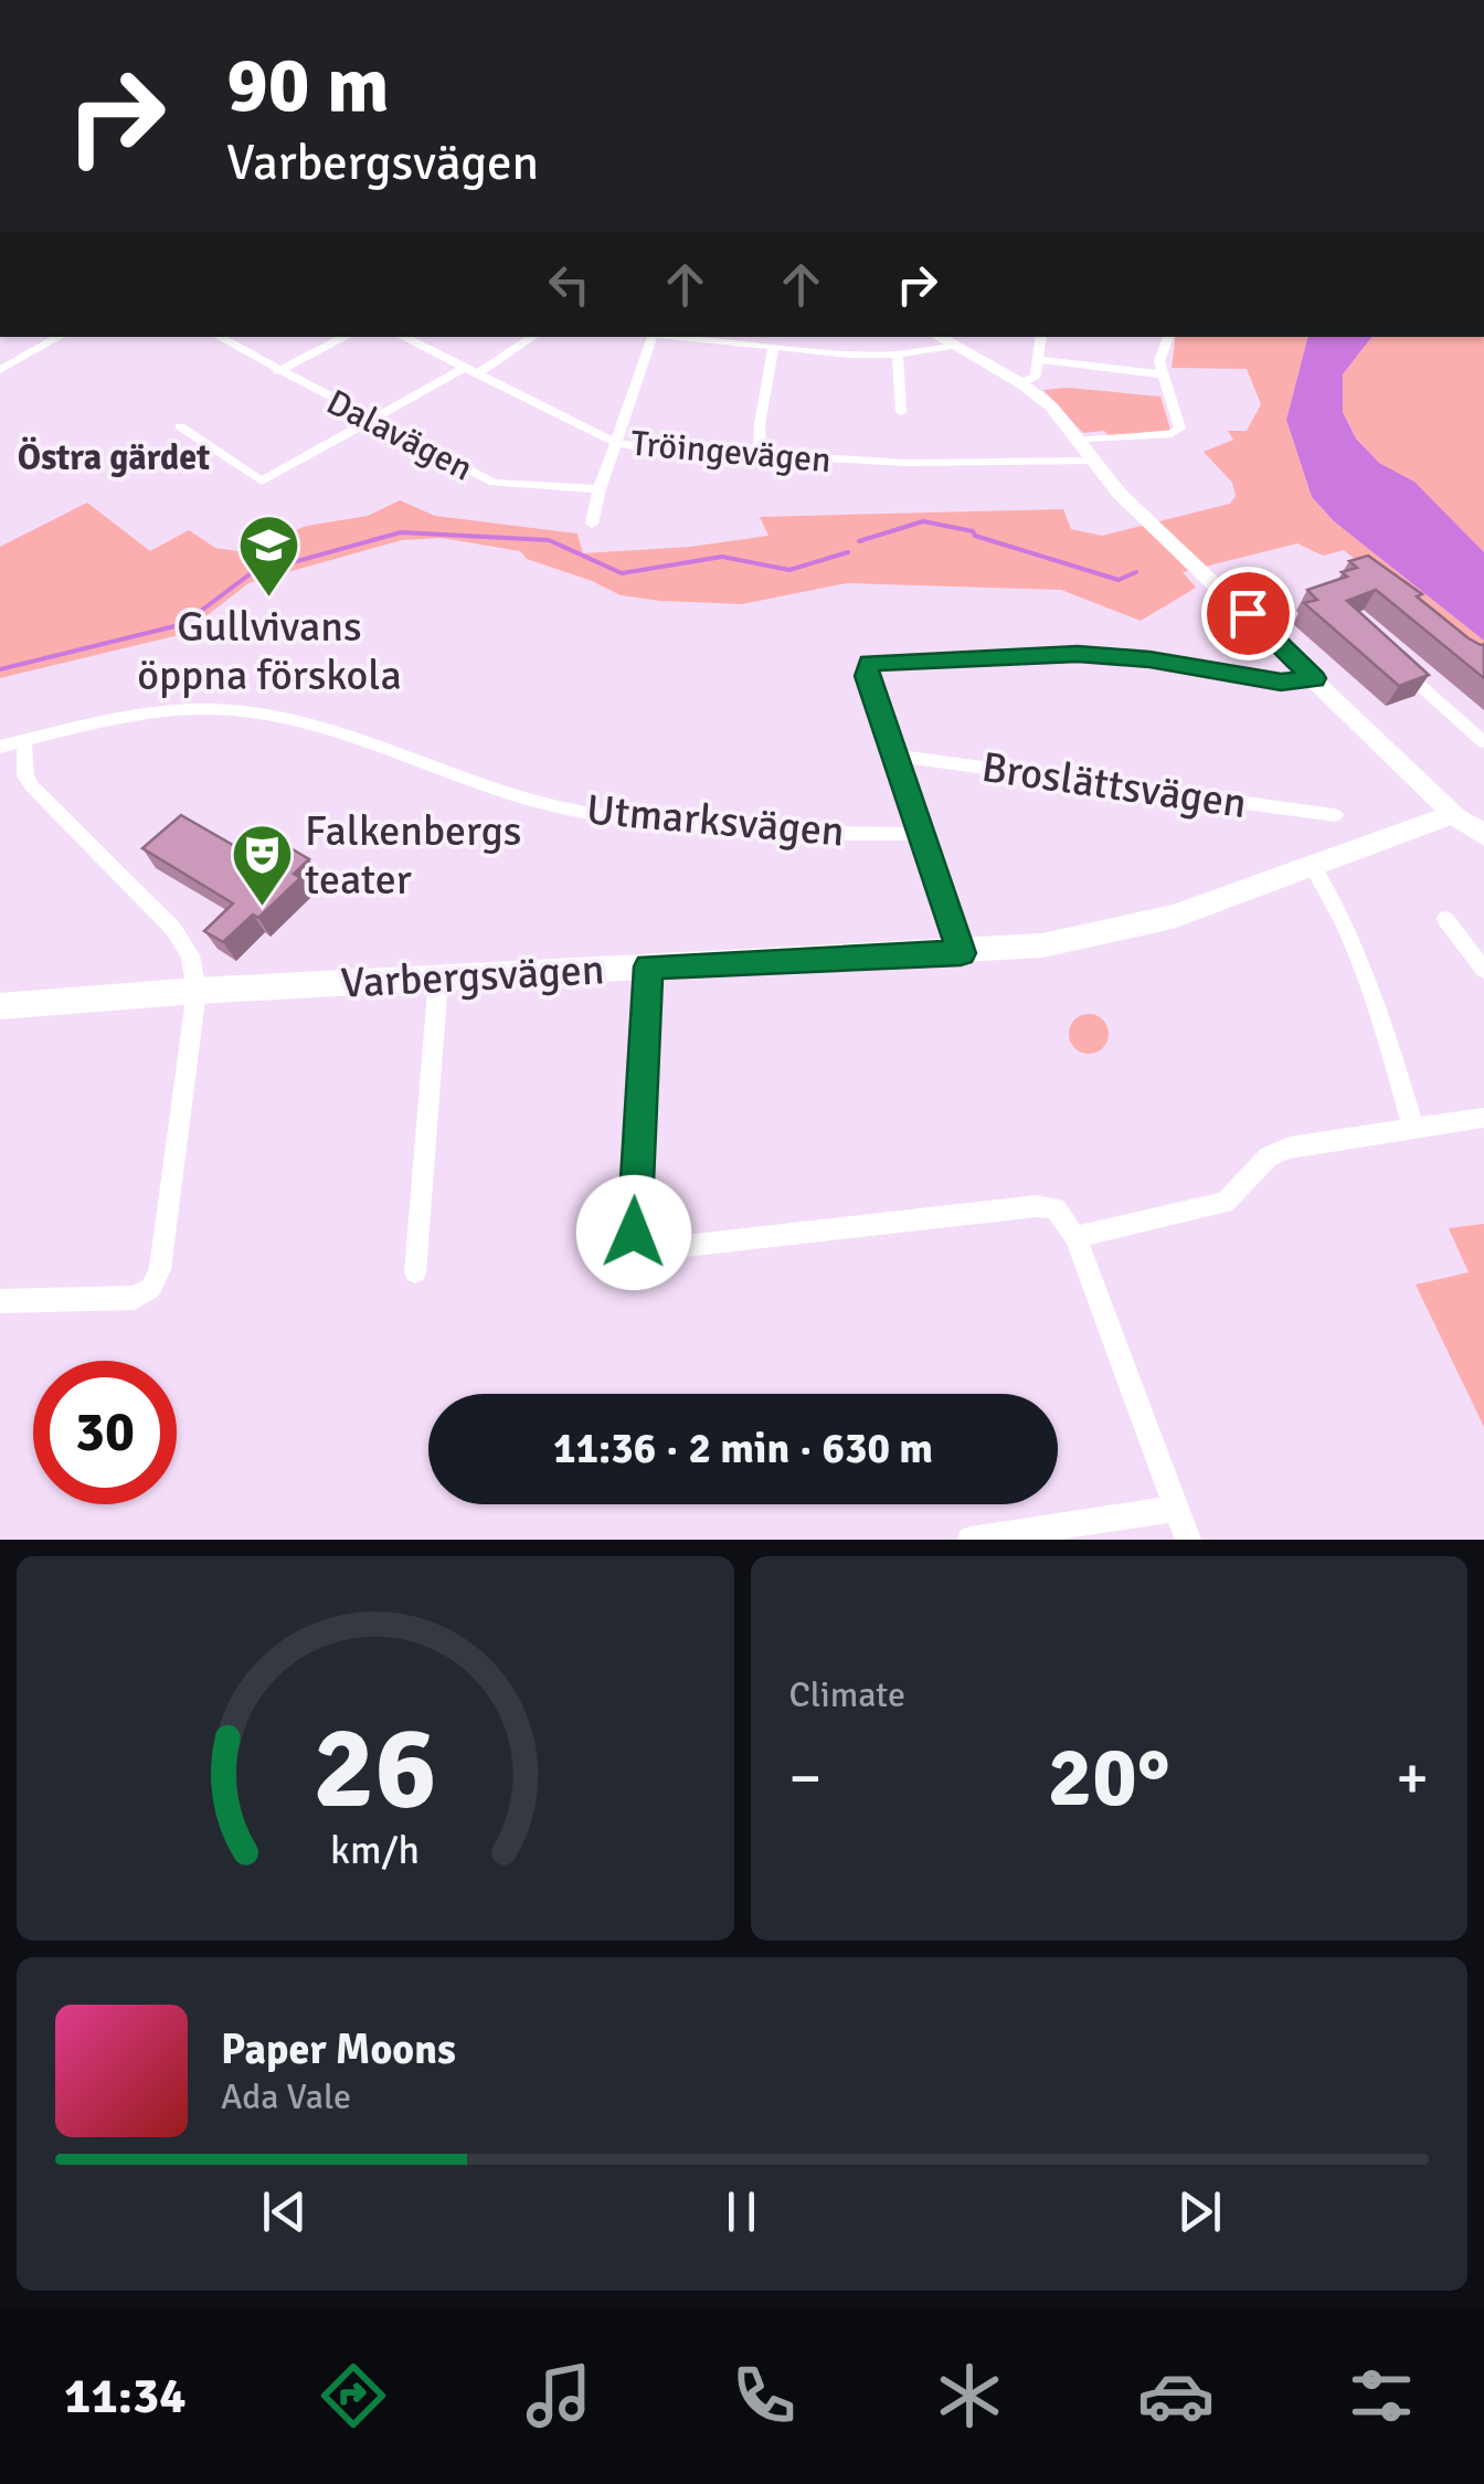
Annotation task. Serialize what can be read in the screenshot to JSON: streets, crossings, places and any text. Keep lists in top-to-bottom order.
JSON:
{
  "streets": {
    "main road": ["Varbergsvägen"],
    "street": [
      "Dalavägen",
      "Tröingevägen",
      "Broslättsvägen",
      "Utmarksvägen"
    ]
  },
  "districts": ["Östra gärdet"],
  "places": {
    "school or university": ["Gullvivans öppna förskola"],
    "theatre": ["Falkenbergs teater"]
  },
  "page": {
    "turn": ["90 m", "Varbergsvägen"],
    "limit": "30",
    "trip": "11:36 · 2 min · 630 m",
    "tile": "Climate",
    "heat": ["−", "20°", "+"],
    "song": ["Paper Moons", "Ada Vale"],
    "tabs": "11:34",
    "gauge": ["26", "km/h"]
  }
}
